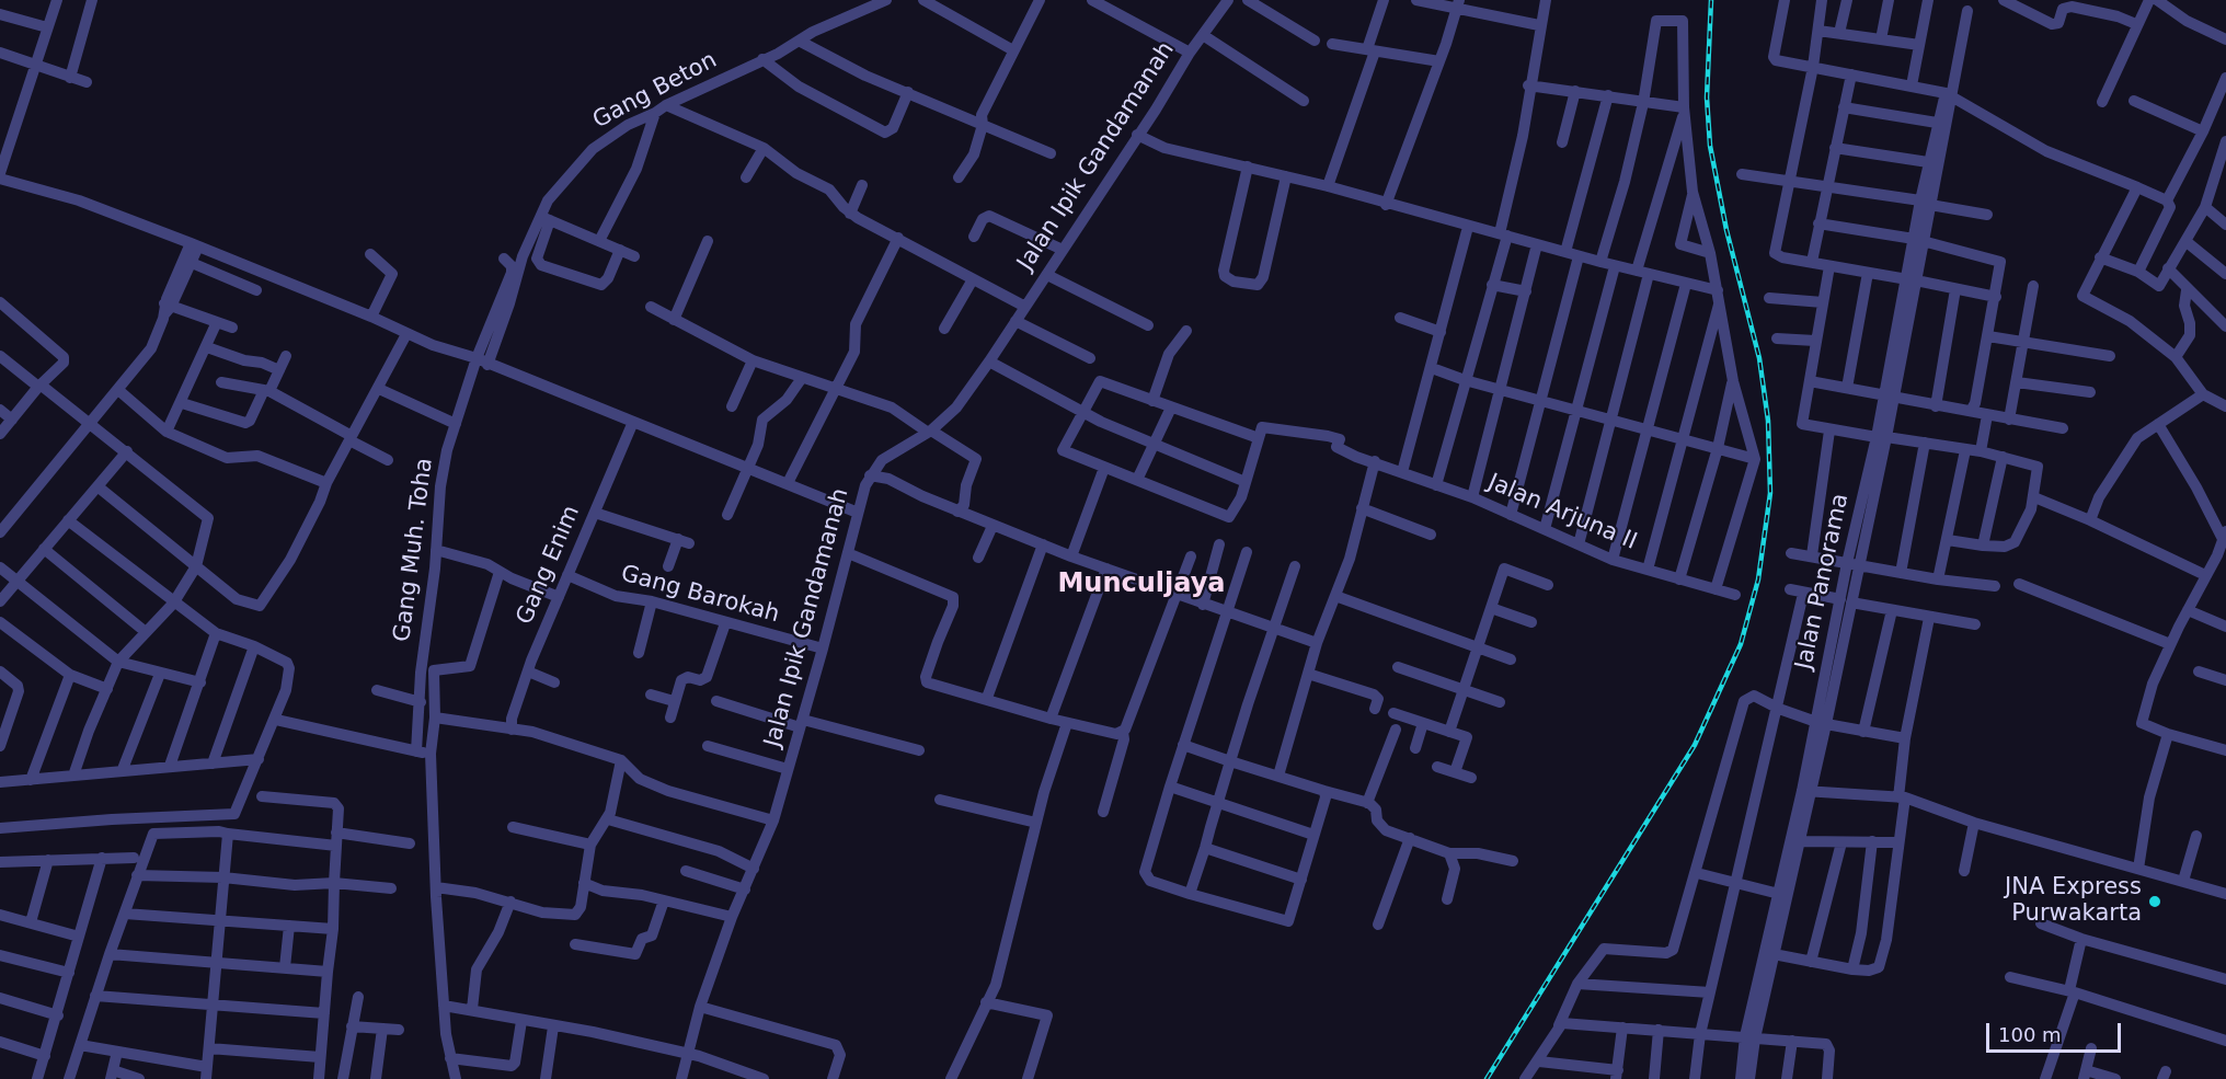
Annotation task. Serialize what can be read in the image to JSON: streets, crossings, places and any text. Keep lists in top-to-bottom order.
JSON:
{
  "streets": {
    "street": [
      "Gang Beton",
      "Jalan Ipik Gandamanah",
      "Jalan Arjuna II",
      "Gang Muh. Toha",
      "Gang Enim",
      "Jalan Panorama",
      "Gang Barokah"
    ]
  },
  "crossings": [
    ["Gang Beton", "Gang Muh. Toha"],
    ["Jalan Ipik Gandamanah", "Gang Barokah"],
    ["Gang Enim", "Gang Barokah"]
  ],
  "districts": ["Munculjaya"],
  "places": ["JNA Express Purwakarta"],
  "scale_bar": "100 m"
}
